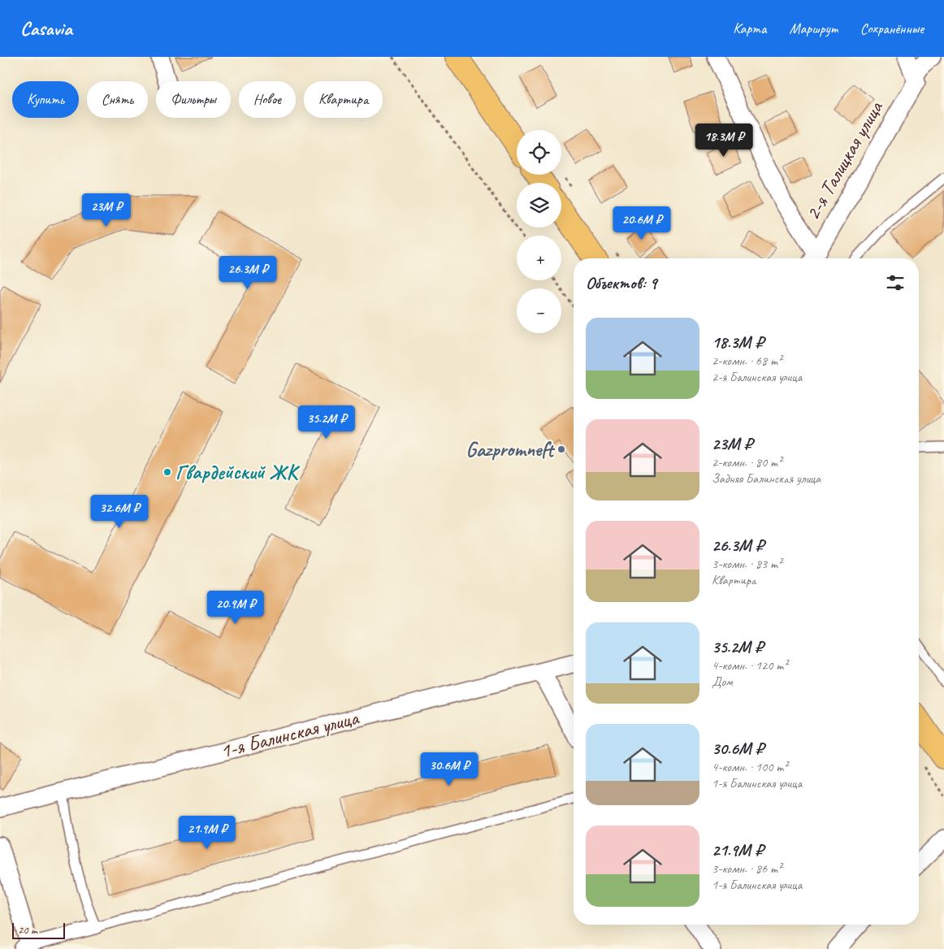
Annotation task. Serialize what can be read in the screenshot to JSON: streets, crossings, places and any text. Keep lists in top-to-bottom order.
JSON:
{
  "streets": {
    "street": ["2-я Талицкая улица", "1-я Балинская улица"]
  },
  "places": ["Gazpromneft", "Гвардейский ЖК"],
  "scale_bar": "20 m",
  "page": {
    "header": "Casavia",
    "nav": ["Карта", "Маршрут", "Сохранённые"],
    "chip": [
      "Купить",
      "Снять",
      "Фильтры",
      "Новое",
      "Квартира"
    ],
    "price": [
      "18.3M ₽",
      "23M ₽",
      "20.6M ₽",
      "26.3M ₽",
      "35.2M ₽",
      "32.6M ₽",
      "20.9M ₽",
      "30.6M ₽",
      "21.9M ₽"
    ],
    "map_buttons": ["+", "−"],
    "heading": "Объектов: 9",
    "list": [
      {
        "name": "18.3M ₽",
        "note": "2-комн. · 68 m² · 2-я Балинская улица"
      },
      {
        "name": "23M ₽",
        "note": "2-комн. · 80 m² · Задняя Балинская улица"
      },
      {
        "name": "26.3M ₽",
        "note": "3-комн. · 83 m² · Квартира"
      },
      {
        "name": "35.2M ₽",
        "note": "4-комн. · 120 m² · Дом"
      },
      {
        "name": "30.6M ₽",
        "note": "4-комн. · 100 m² · 1-я Балинская улица"
      },
      {
        "name": "21.9M ₽",
        "note": "3-комн. · 86 m² · 1-я Балинская улица"
      }
    ],
    "scale": "20 m"
  }
}
